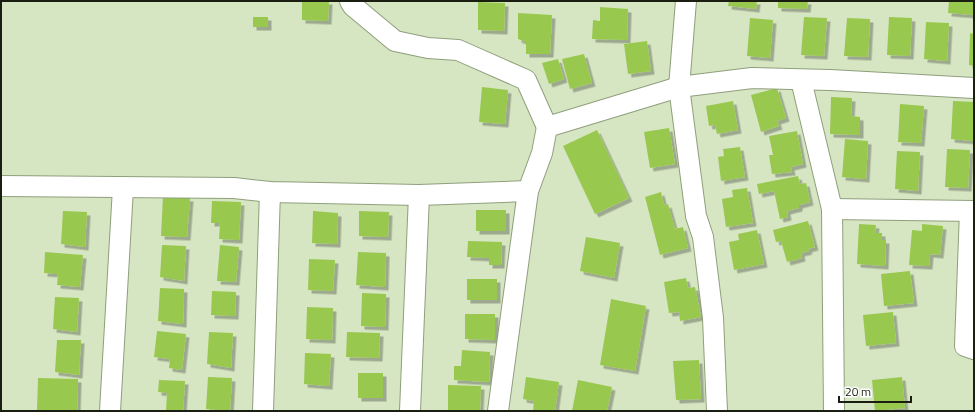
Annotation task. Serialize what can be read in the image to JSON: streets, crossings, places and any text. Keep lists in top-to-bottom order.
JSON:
{
  "scale_bar": "20 m"
}
